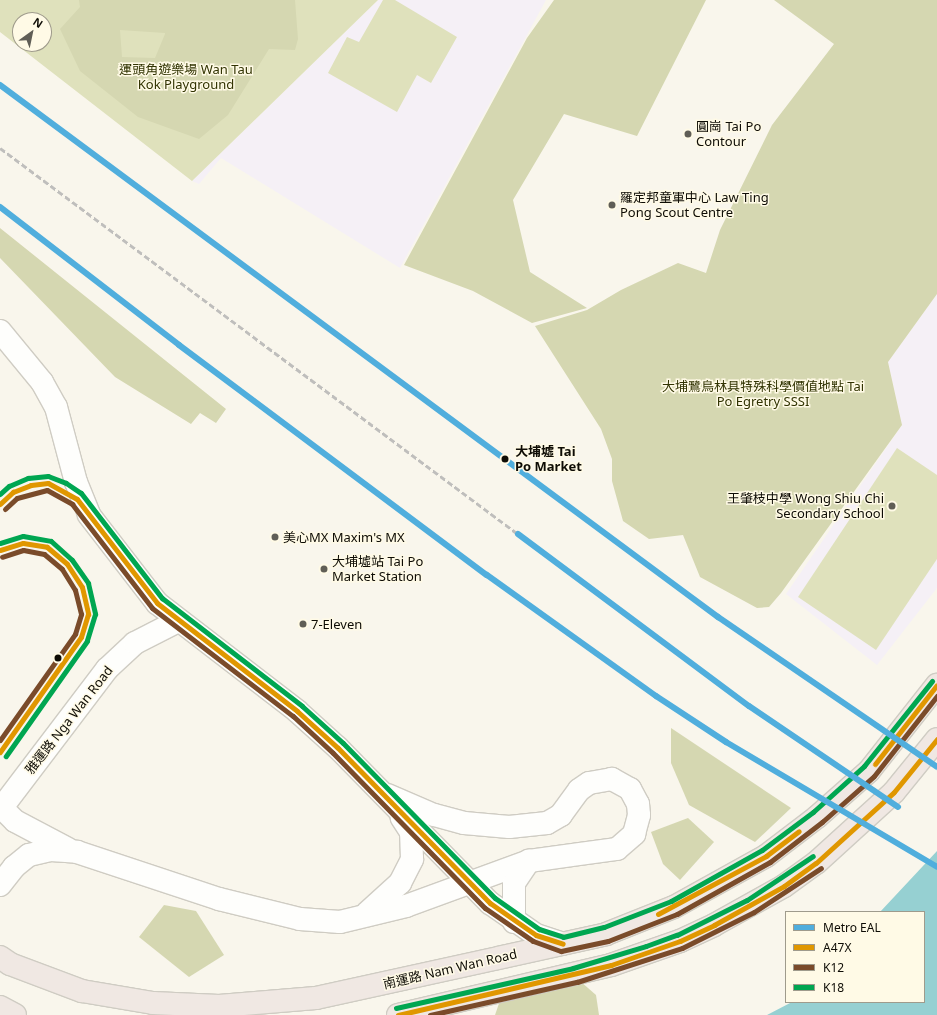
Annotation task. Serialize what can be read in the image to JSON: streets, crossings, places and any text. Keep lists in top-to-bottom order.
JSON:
{
  "streets": {
    "main road": ["南運路 Nam Wan Road"],
    "street": ["雅運路 Nga Wan Road"]
  },
  "crossings": [
    ["雅運路 Nga Wan Road", "南運路 Nam Wan Road"]
  ],
  "parks": ["運頭角遊樂場 Wan Tau Kok Playground", "大埔鷺鳥林具特殊科學價值地點 Tai Po Egretry SSSI"],
  "places": [
    "圓崗 Tai Po Contour",
    "羅定邦童軍中心 Law Ting Pong Scout Centre",
    "大埔墟 Tai Po Market",
    "王肇枝中學 Wong Shiu Chi Secondary School",
    "美心MX Maxim's MX",
    "大埔墟站 Tai Po Market Station",
    "7-Eleven"
  ],
  "lines": [
    "metro line EAL",
    "transit line K18",
    "transit line A47X",
    "transit line K12"
  ],
  "legend": [
    "Metro EAL",
    "A47X",
    "K12",
    "K18"
  ],
  "north": "top right"
}
